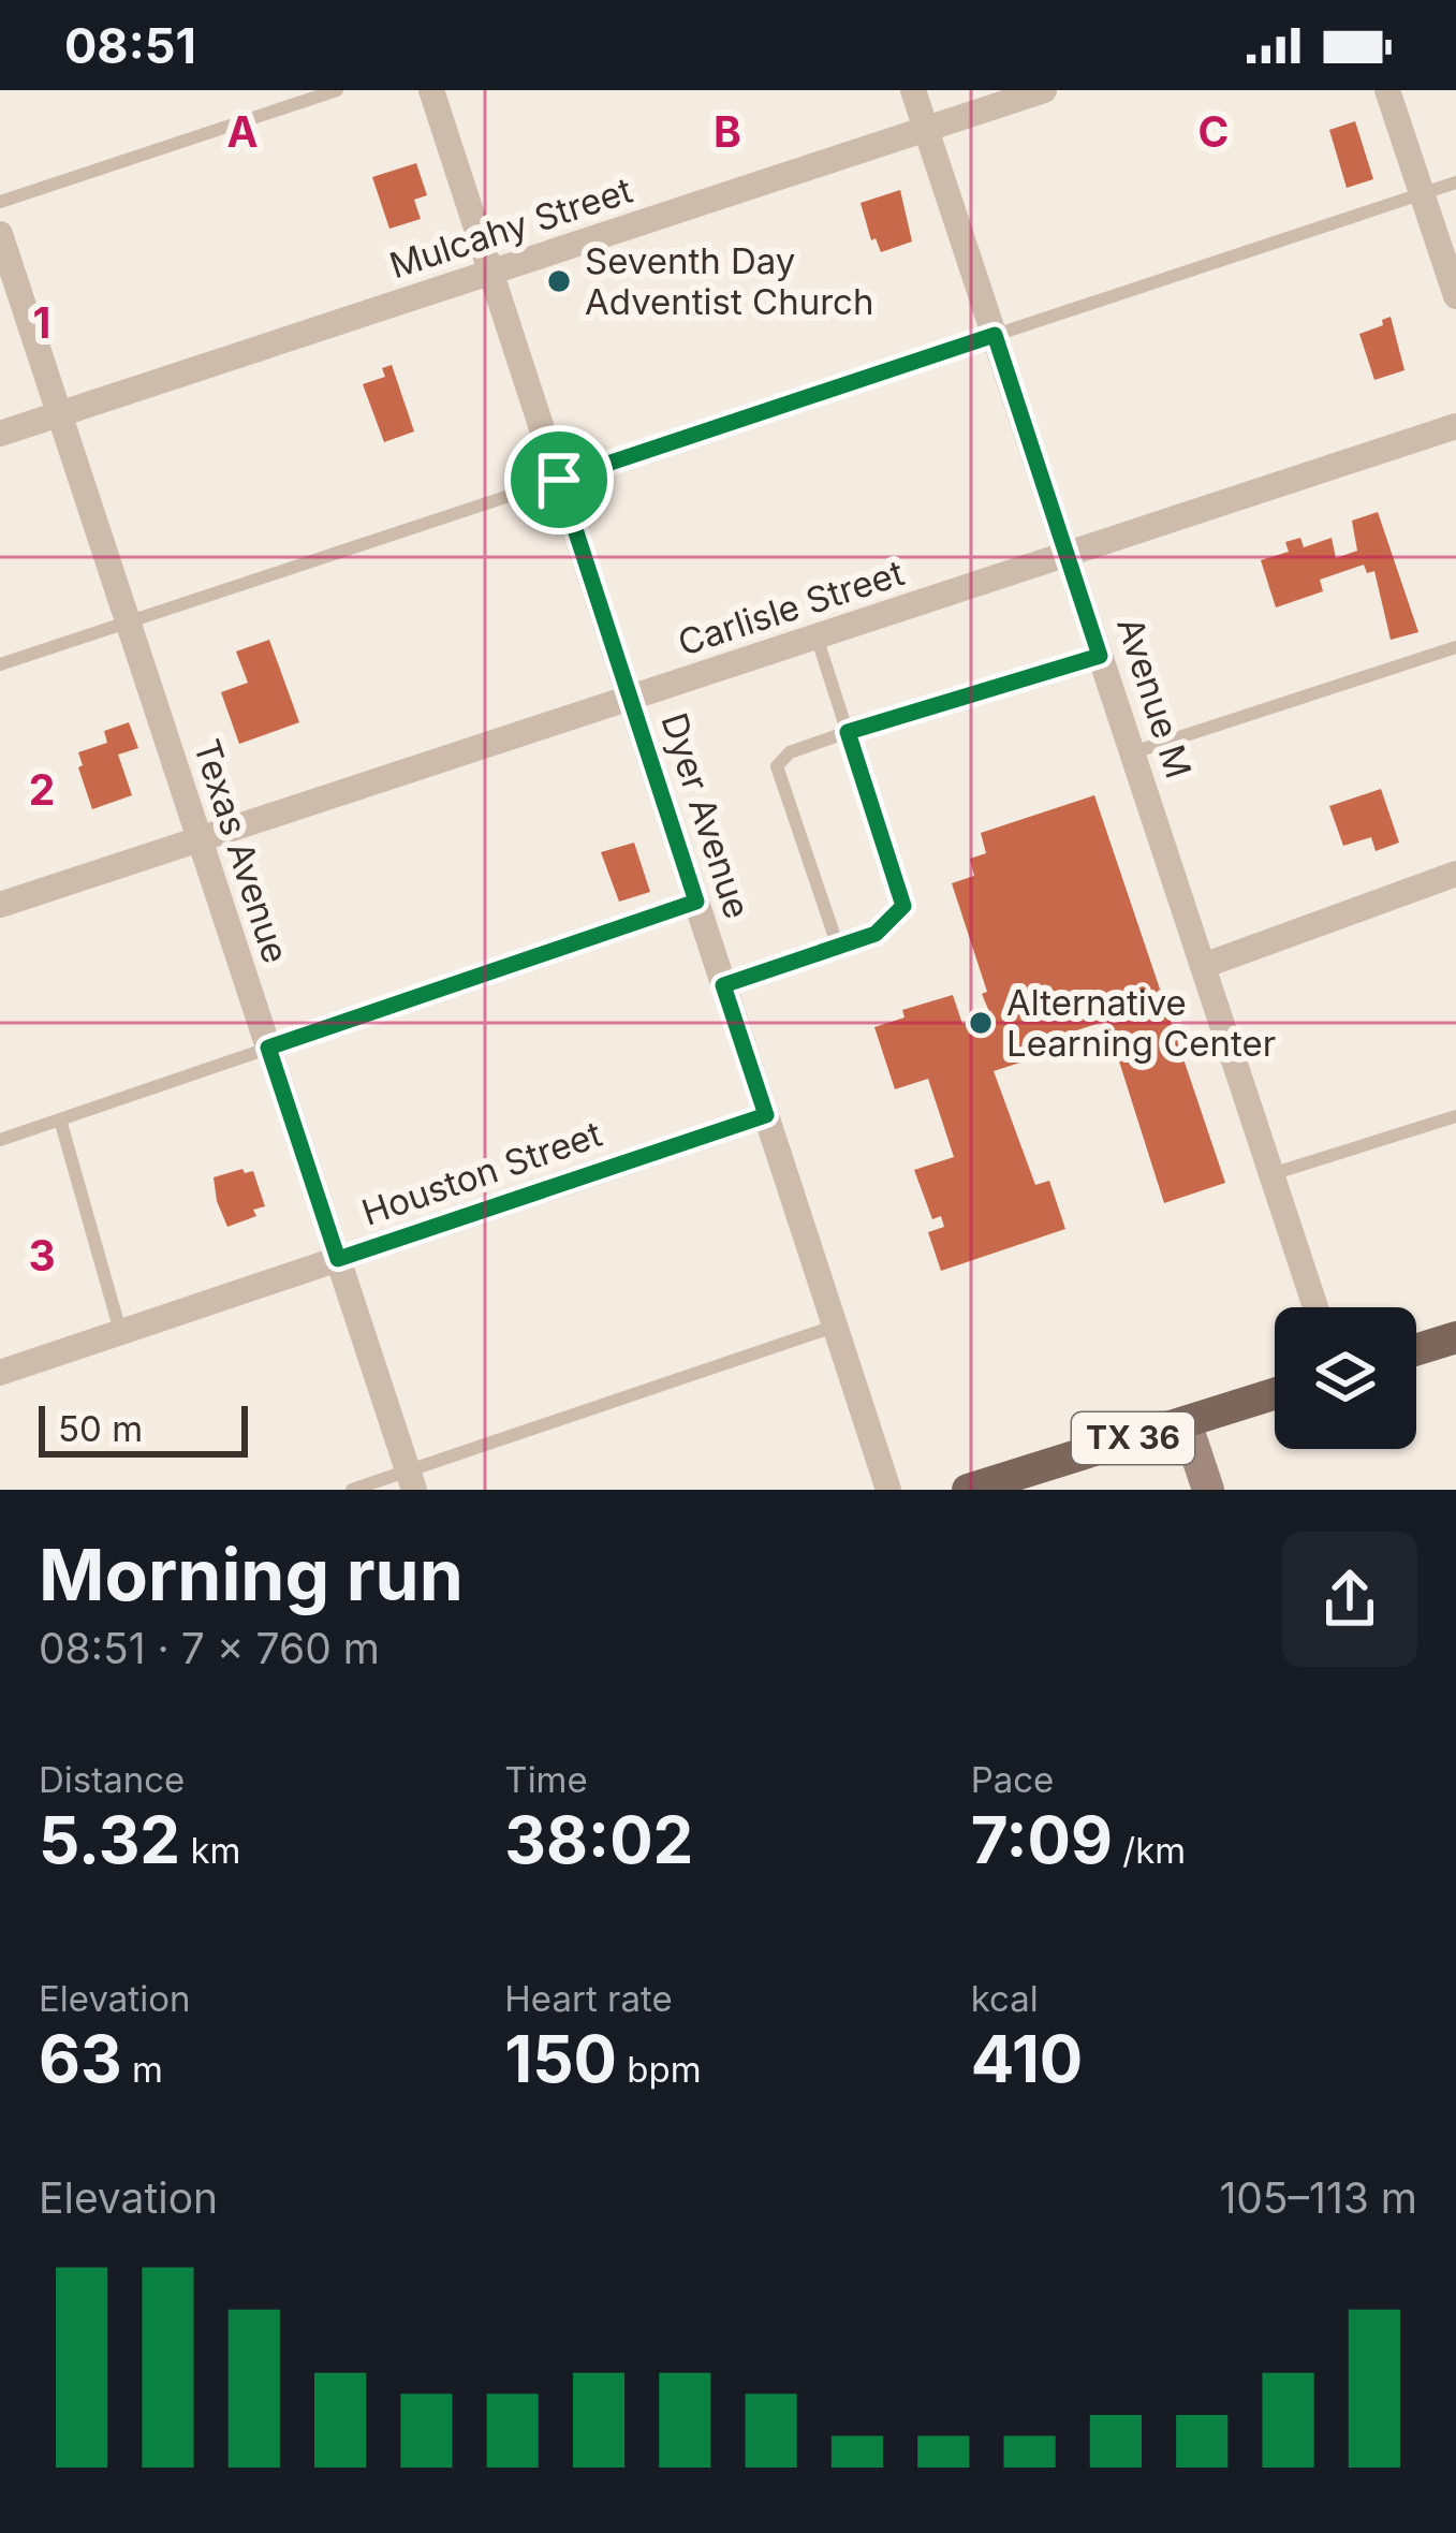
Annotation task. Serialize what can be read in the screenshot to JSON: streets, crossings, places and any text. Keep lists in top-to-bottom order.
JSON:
{
  "streets": {
    "main road": ["TX 36"],
    "street": [
      "Mulcahy Street",
      "Carlisle Street",
      "Avenue M",
      "Dyer Avenue",
      "Texas Avenue",
      "Houston Street"
    ]
  },
  "crossings": [
    ["Mulcahy Street", "Avenue M"],
    ["Mulcahy Street", "Dyer Avenue"],
    ["Mulcahy Street", "Texas Avenue"],
    ["Carlisle Street", "Avenue M"],
    ["Carlisle Street", "Dyer Avenue"],
    ["Carlisle Street", "Texas Avenue"],
    ["Dyer Avenue", "Houston Street"],
    ["Texas Avenue", "Houston Street"]
  ],
  "places": ["Seventh Day Adventist Church", "Alternative Learning Center"],
  "scale_bar": "50 m",
  "page": {
    "status": "08:51",
    "scale": "50 m",
    "heading": ["Morning run", "08:51 · 7 × 760 m"],
    "stats": [
      ["Distance", "5.32 km"],
      ["Time", "38:02"],
      ["Pace", "7:09 /km"],
      ["Elevation", "63 m"],
      ["Heart rate", "150 bpm"],
      ["kcal", "410"]
    ],
    "chart": ["Elevation", "105–113 m"]
  },
  "grid": {
    "columns": ["A", "B", "C"],
    "rows": ["1", "2", "3"]
  }
}
